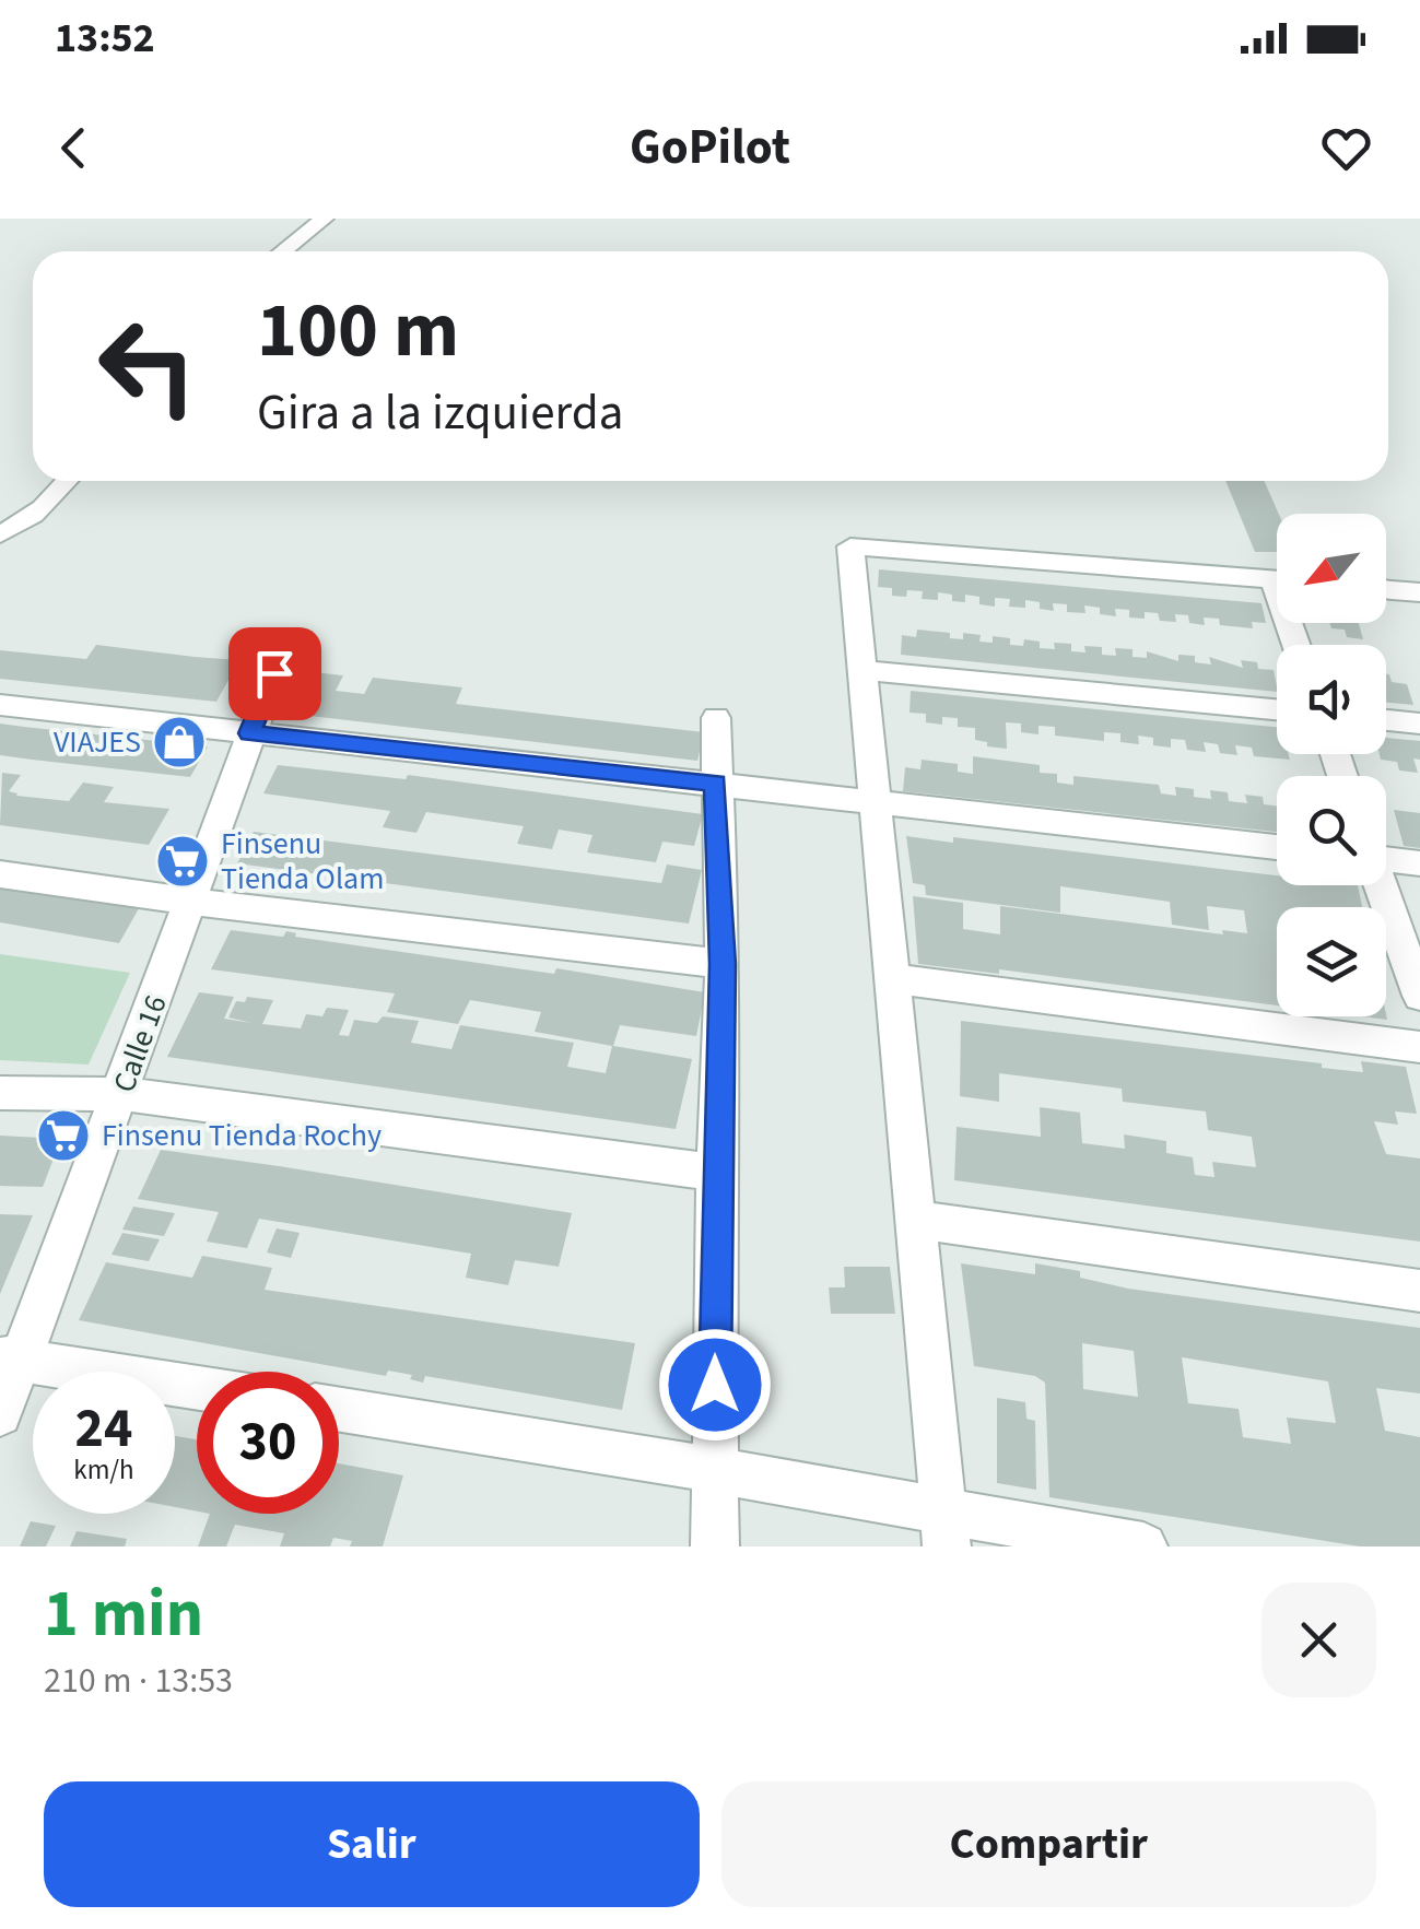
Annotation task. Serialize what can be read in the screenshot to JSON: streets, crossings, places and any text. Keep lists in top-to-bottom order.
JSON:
{
  "streets": {
    "street": ["Calle 16"]
  },
  "places": {
    "shop": ["VIAJES"],
    "supermarket": ["Finsenu Tienda Olam", "Finsenu Tienda Rochy"]
  },
  "north": "bottom left",
  "page": {
    "status": "13:52",
    "header": "GoPilot",
    "turn": ["100 m", "Gira a la izquierda"],
    "speed": "24 km/h",
    "limit": "30",
    "heading": ["1 min", "210 m · 13:53"],
    "buttons": ["Salir", "Compartir"]
  }
}
